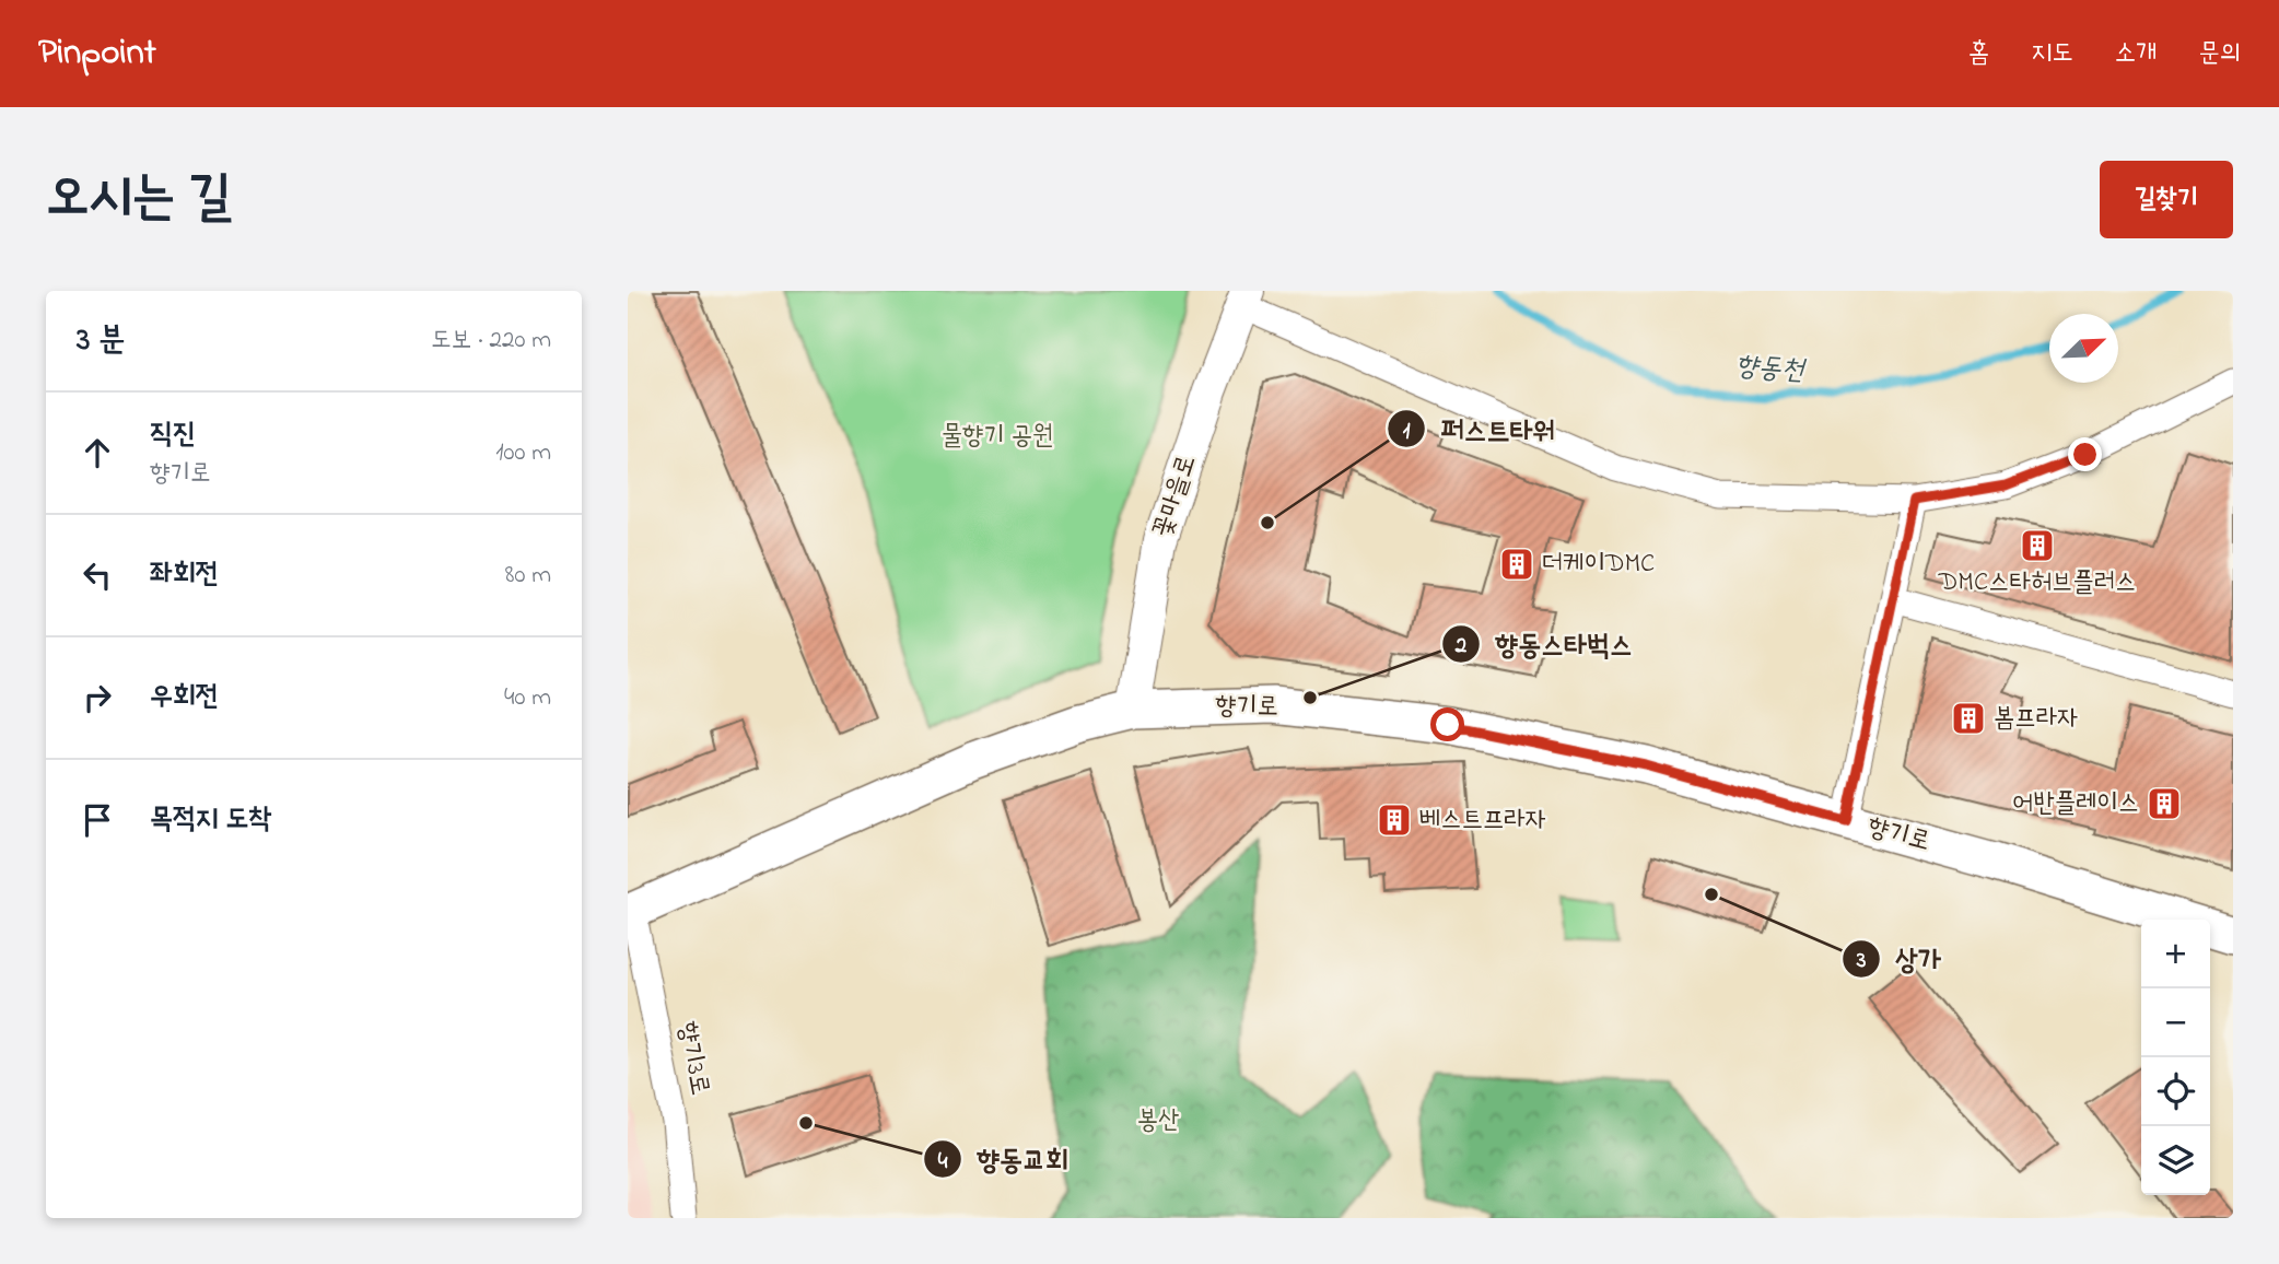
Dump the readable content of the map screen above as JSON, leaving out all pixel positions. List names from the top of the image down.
{
  "streets": {
    "main road": ["향기로"],
    "street": ["꽃마을로", "향기3로"]
  },
  "crossings": [
    ["꽃마을로", "향기로"],
    ["향기로", "향기3로"]
  ],
  "water": ["향동천"],
  "parks": ["물향기 공원", "봉산"],
  "places": {
    "other": [
      "퍼스트타워",
      "향동스타벅스",
      "상가",
      "향동교회"
    ],
    "building": [
      "DMC스타허브플러스",
      "더케이DMC",
      "봄프라자",
      "어반플레이스",
      "베스트프라자"
    ]
  },
  "north": "top right",
  "page": {
    "header": "Pinpoint",
    "nav": [
      "홈",
      "지도",
      "소개",
      "문의"
    ],
    "title": "오시는 길",
    "buttons": "길찾기",
    "heading": ["3 분", "도보 · 220 m"],
    "list": [
      ["직진", "향기로", "100 m"],
      ["좌회전", "80 m"],
      ["우회전", "40 m"],
      "목적지 도착"
    ],
    "map_buttons": ["+", "−"]
  }
}
